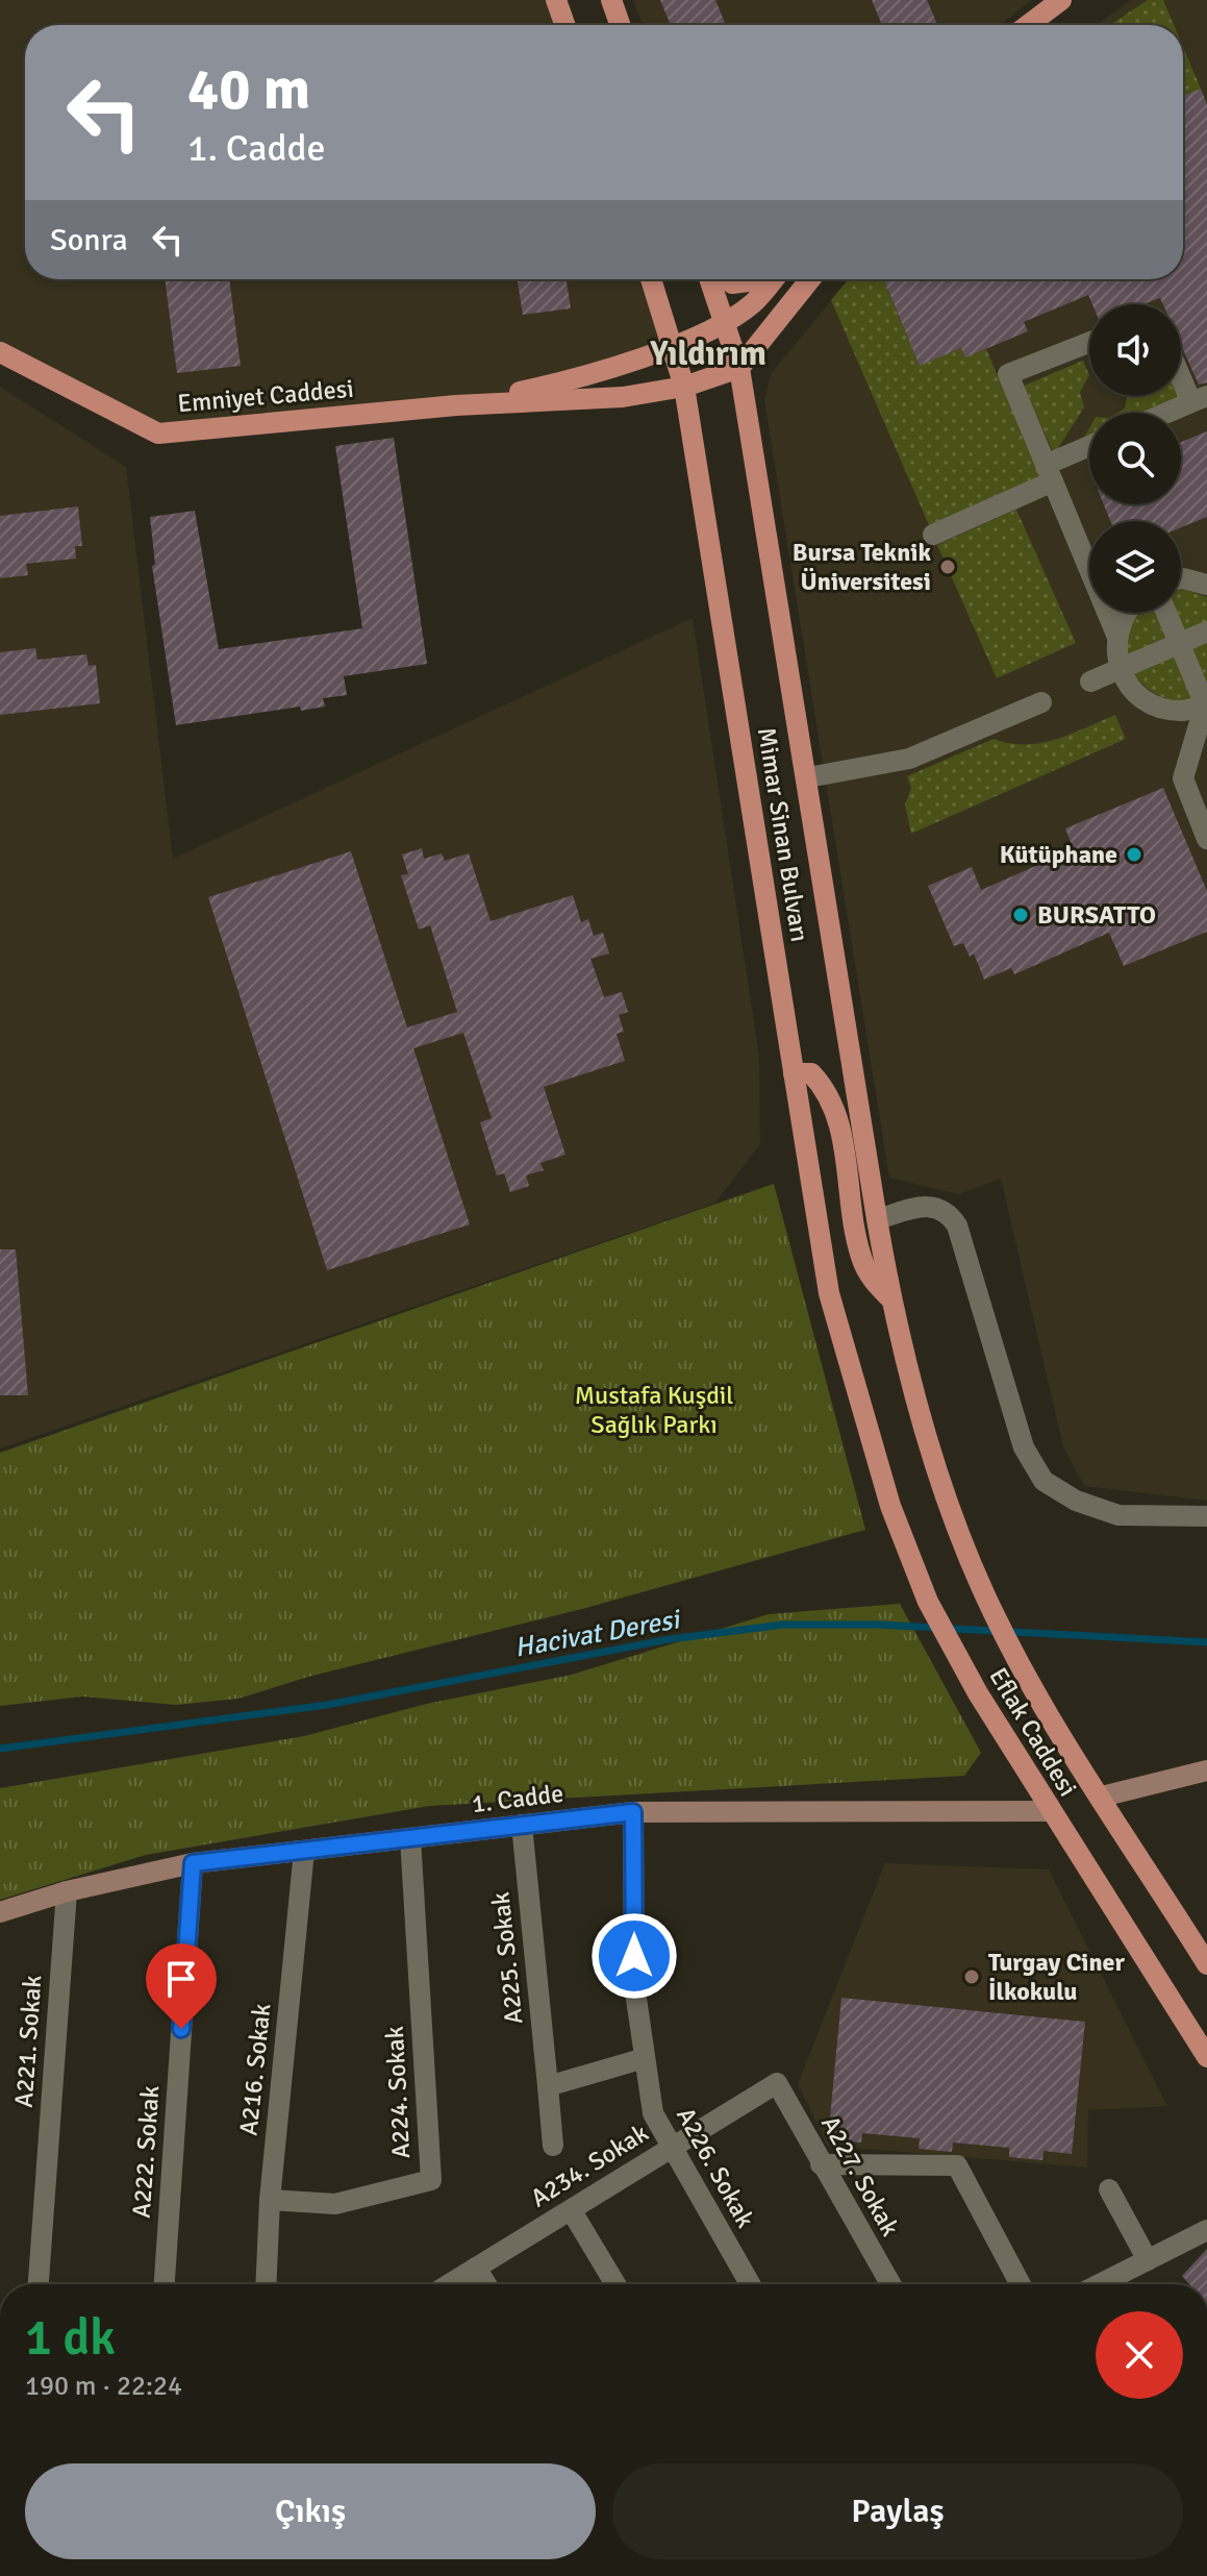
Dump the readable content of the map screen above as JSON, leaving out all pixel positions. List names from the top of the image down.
{
  "streets": {
    "main road": [
      "Emniyet Caddesi",
      "Mimar Sinan Bulvarı",
      "Eflak Caddesi",
      "1. Cadde"
    ],
    "street": [
      "A225. Sokak",
      "A221. Sokak",
      "A216. Sokak",
      "A224. Sokak",
      "A222. Sokak",
      "A234. Sokak",
      "A226. Sokak",
      "A227. Sokak"
    ]
  },
  "crossings": [
    ["Mimar Sinan Bulvarı", "Eflak Caddesi"],
    ["Eflak Caddesi", "1. Cadde"],
    ["1. Cadde", "A225. Sokak"],
    ["1. Cadde", "A221. Sokak"],
    ["1. Cadde", "A216. Sokak"],
    ["1. Cadde", "A224. Sokak"],
    ["1. Cadde", "A222. Sokak"],
    ["1. Cadde", "A226. Sokak"],
    ["A216. Sokak", "A224. Sokak"],
    ["A234. Sokak", "A226. Sokak"],
    ["A234. Sokak", "A227. Sokak"]
  ],
  "districts": ["Yıldırım"],
  "water": ["Hacivat Deresi"],
  "parks": ["Mustafa Kuşdil Sağlık Parkı"],
  "places": [
    "Bursa Teknik Üniversitesi",
    "Kütüphane",
    "BURSATTO",
    "Turgay Ciner İlkokulu"
  ],
  "page": {
    "turn": ["40 m", "1. Cadde"],
    "then": "Sonra",
    "heading": ["1 dk", "190 m · 22:24"],
    "buttons": ["Çıkış", "Paylaş"]
  }
}
